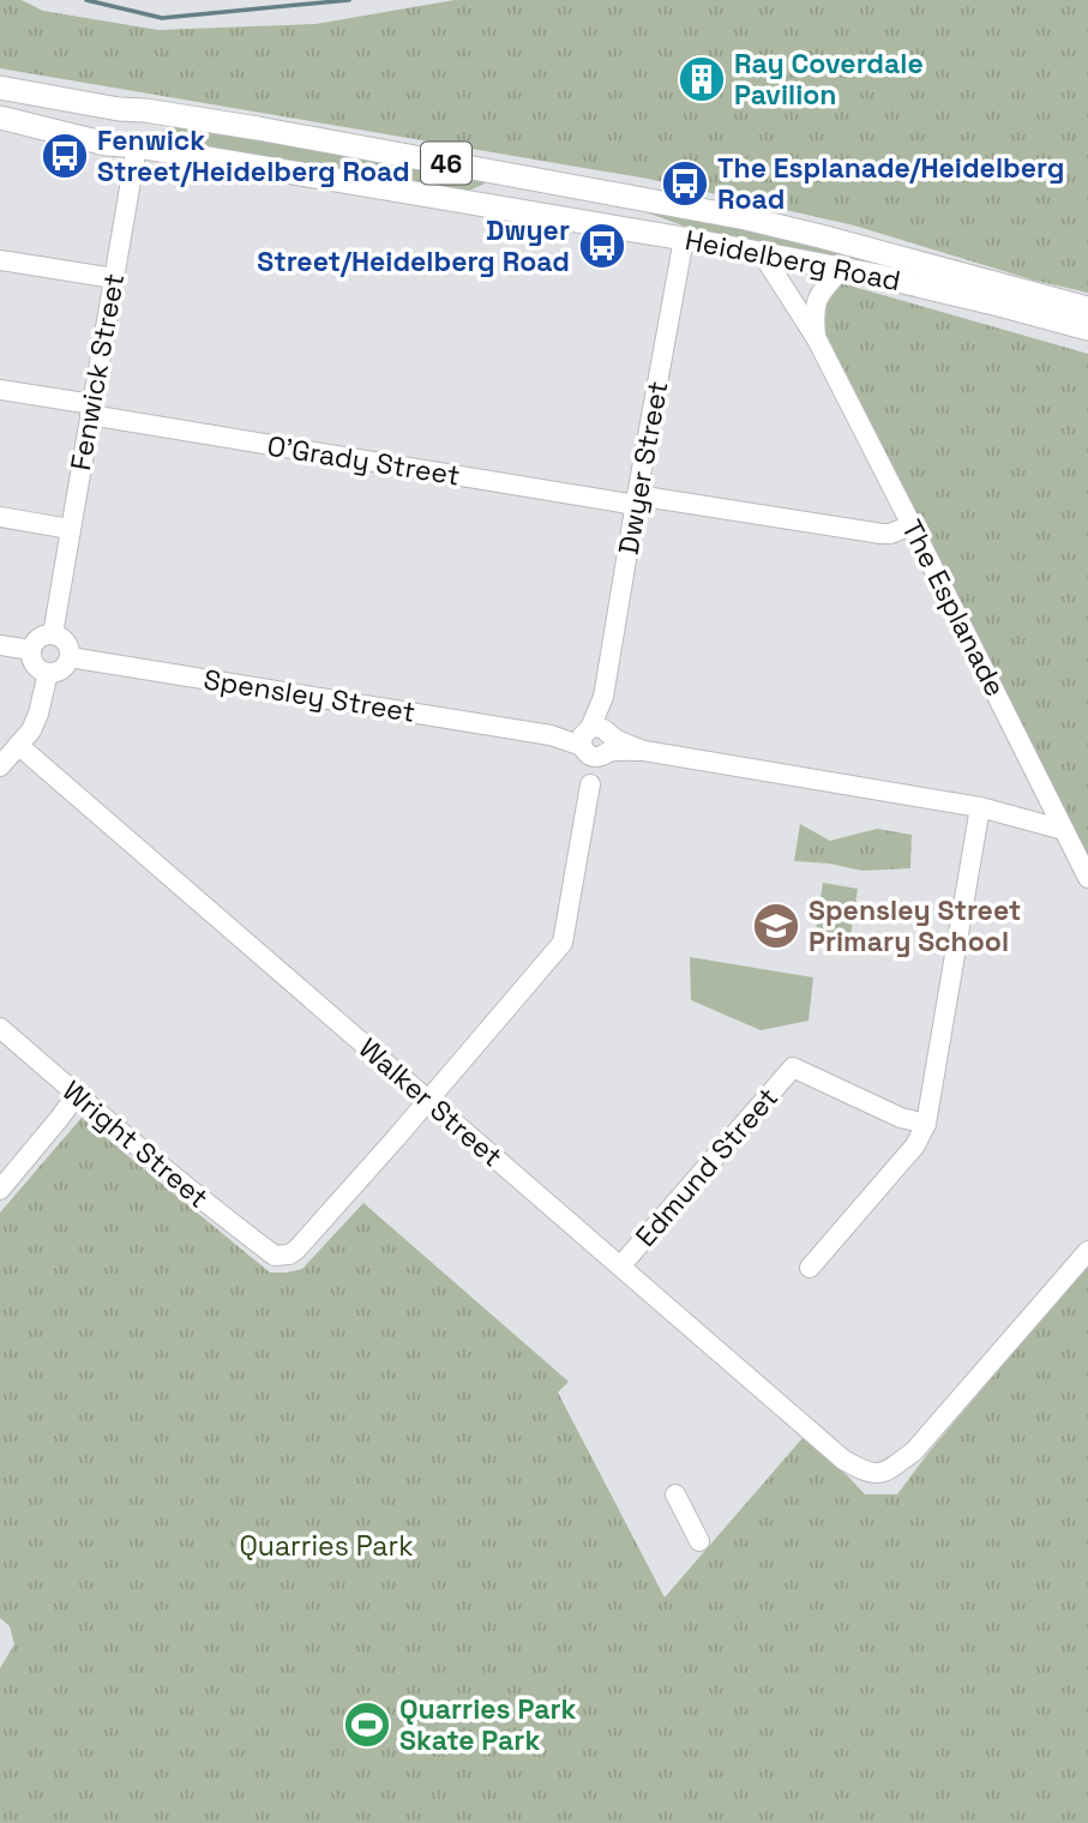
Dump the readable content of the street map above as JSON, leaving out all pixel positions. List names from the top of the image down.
{
  "streets": {
    "main road": ["46", "Heidelberg Road", "Fenwick Street"],
    "street": [
      "O'Grady Street",
      "Dwyer Street",
      "The Esplanade",
      "Spensley Street",
      "Walker Street",
      "Wright Street",
      "Edmund Street"
    ]
  },
  "crossings": [
    ["Heidelberg Road", "Fenwick Street"],
    ["Heidelberg Road", "Dwyer Street"],
    ["Heidelberg Road", "The Esplanade"],
    ["Fenwick Street", "O'Grady Street"],
    ["Fenwick Street", "Spensley Street"],
    ["O'Grady Street", "Dwyer Street"],
    ["O'Grady Street", "The Esplanade"],
    ["Dwyer Street", "Spensley Street"],
    ["The Esplanade", "Spensley Street"],
    ["Walker Street", "Wright Street"],
    ["Walker Street", "Edmund Street"]
  ],
  "parks": ["Quarries Park"],
  "places": {
    "building": ["Ray Coverdale Pavilion"],
    "bus stop": ["Fenwick Street/Heidelberg Road", "The Esplanade/Heidelberg Road", "Dwyer Street/Heidelberg Road"],
    "school or university": ["Spensley Street Primary School"],
    "sports": ["Quarries Park Skate Park"]
  }
}
